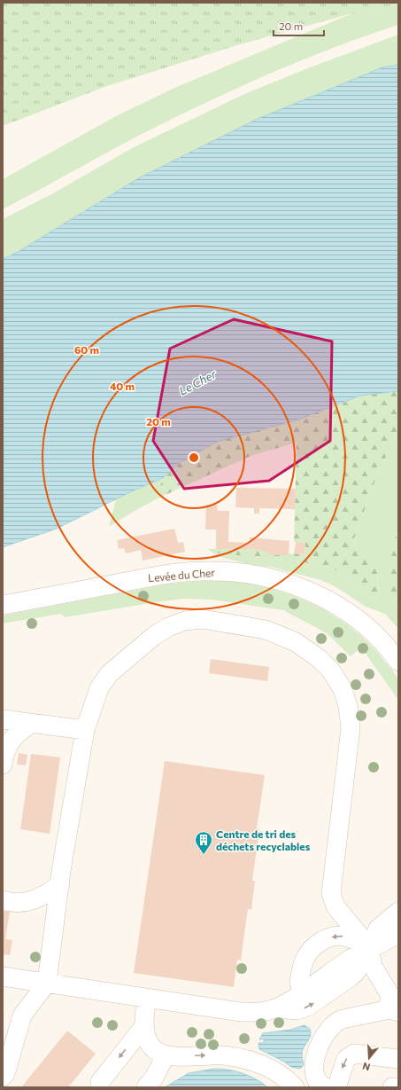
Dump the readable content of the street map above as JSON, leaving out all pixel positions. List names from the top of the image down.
{
  "streets": {
    "street": ["Levée du Cher"]
  },
  "water": ["Le Cher"],
  "places": {
    "building": ["Centre de tri des déchets recyclables"]
  },
  "scale_bar": "20 m",
  "north": "bottom",
  "rings": ["60 m", "40 m", "20 m"]
}
